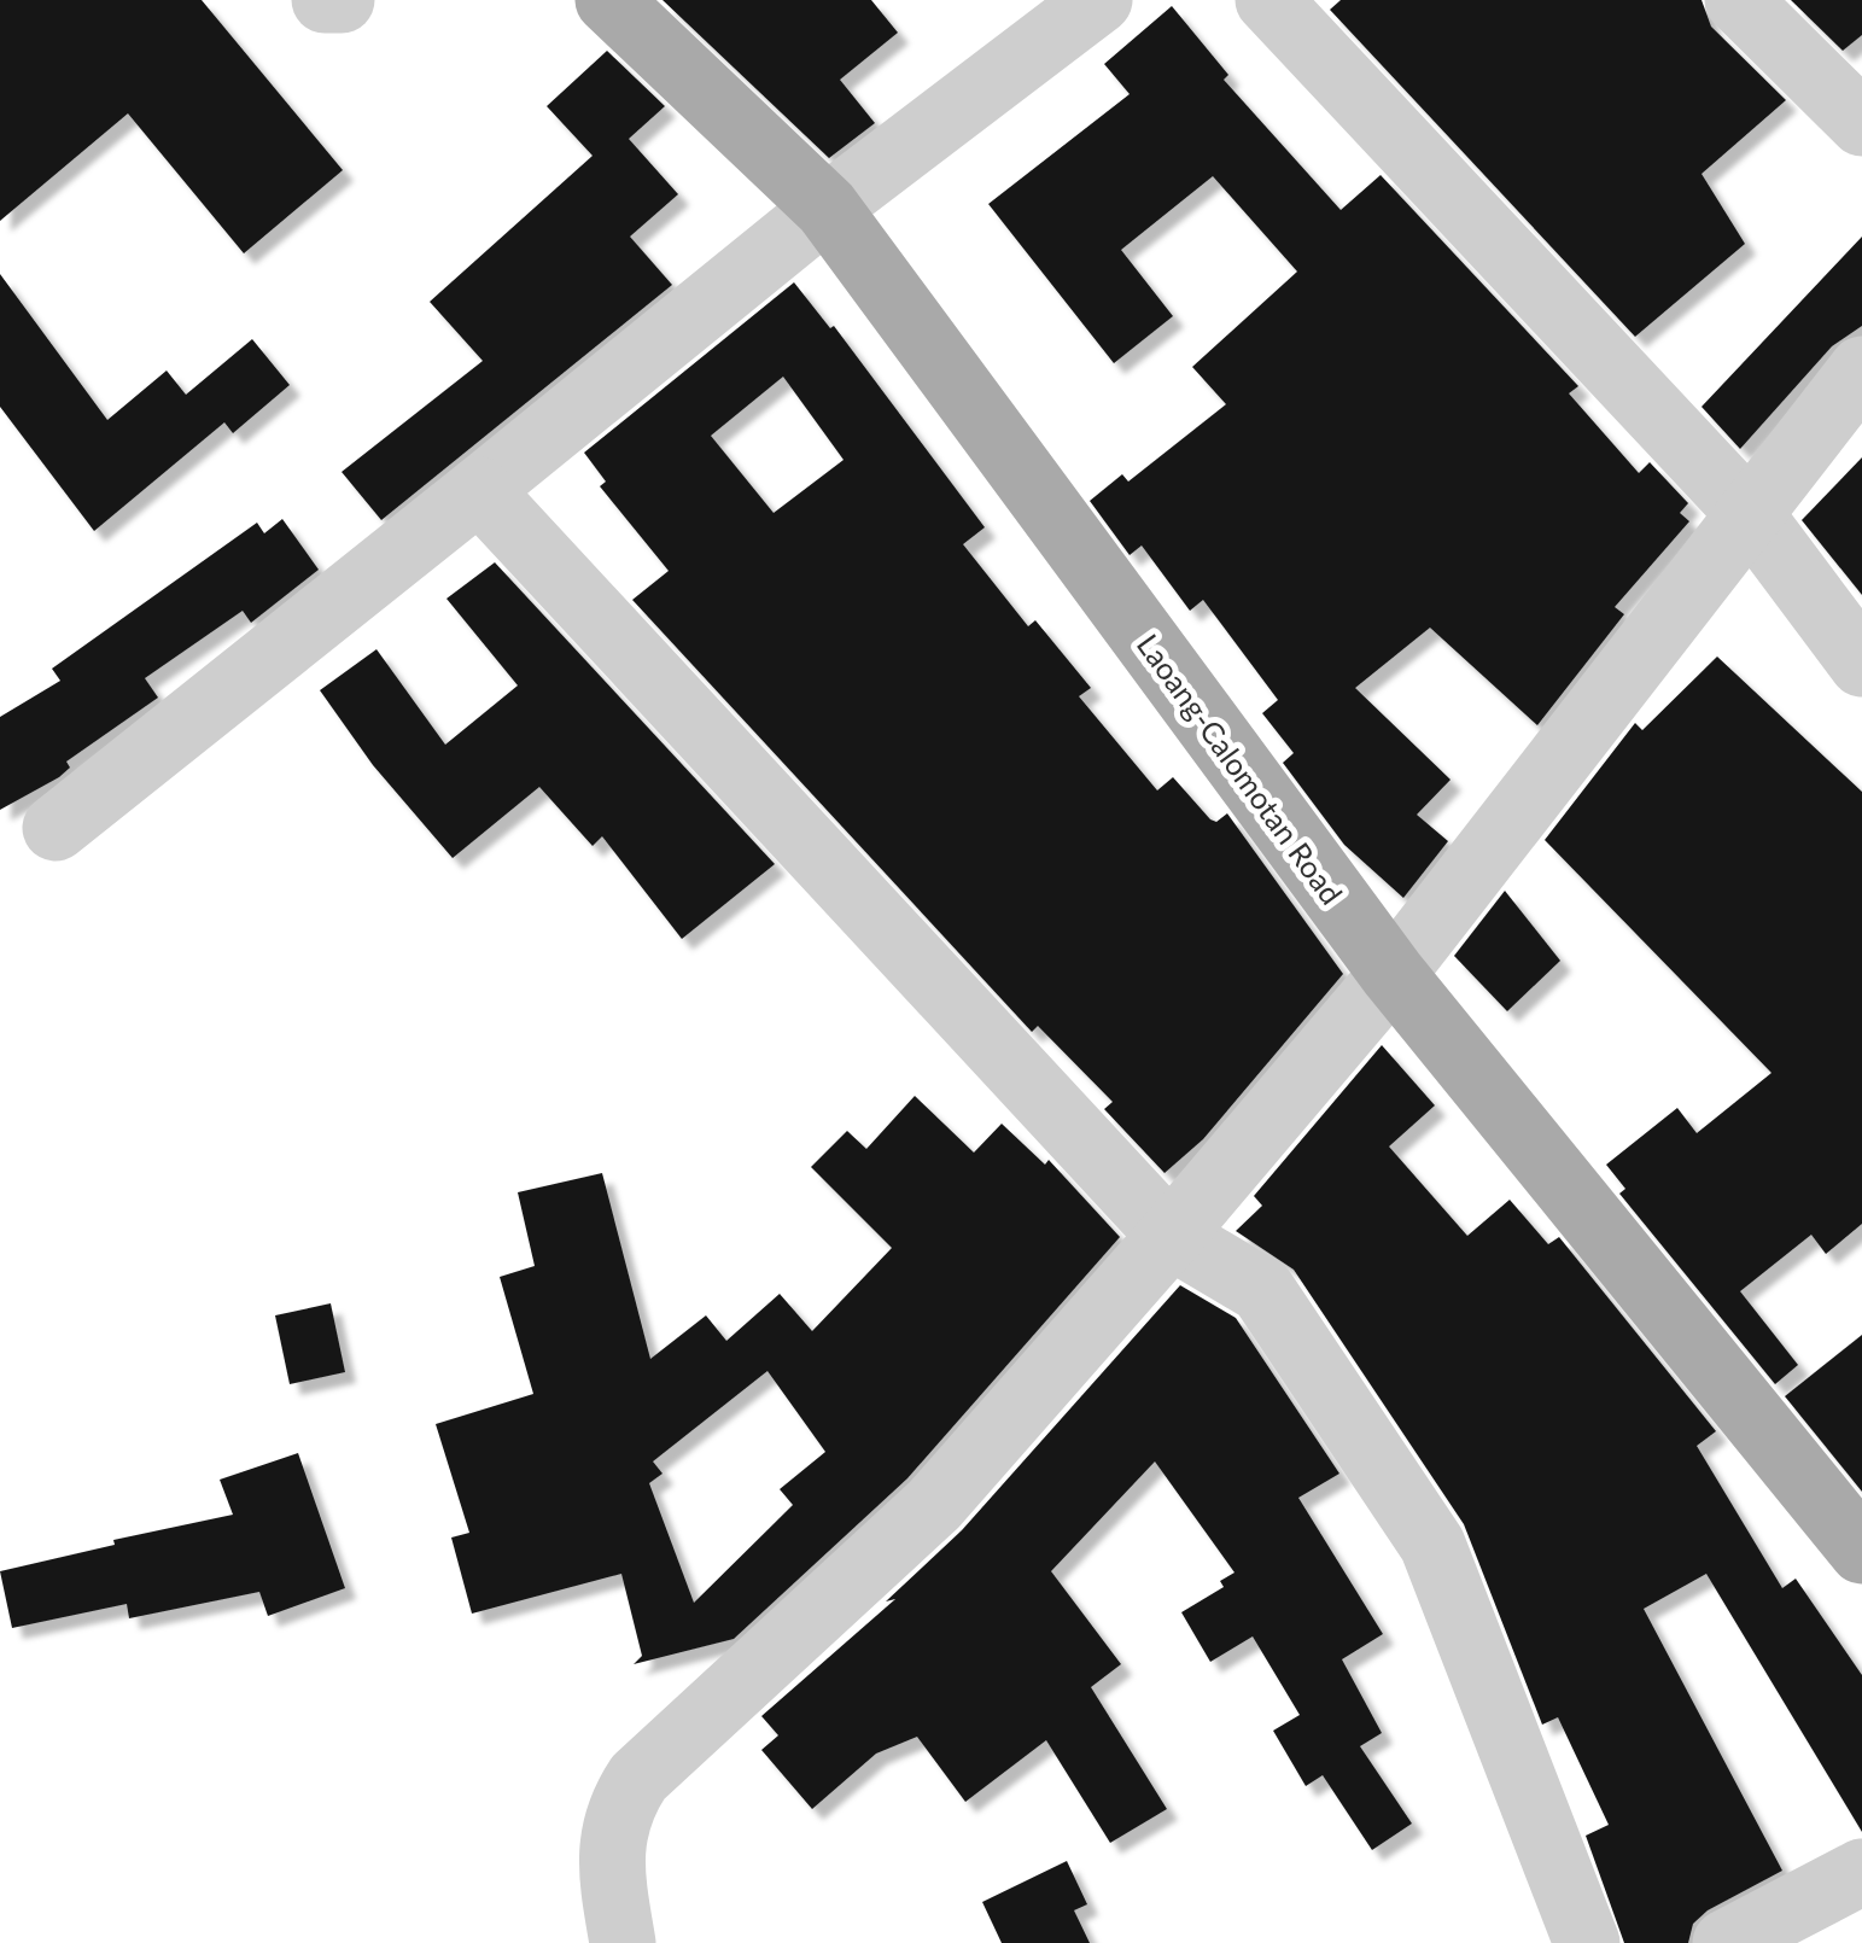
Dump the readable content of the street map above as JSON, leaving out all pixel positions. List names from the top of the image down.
{
  "streets": {
    "main road": ["Laoang-Calomotan Road"]
  }
}
